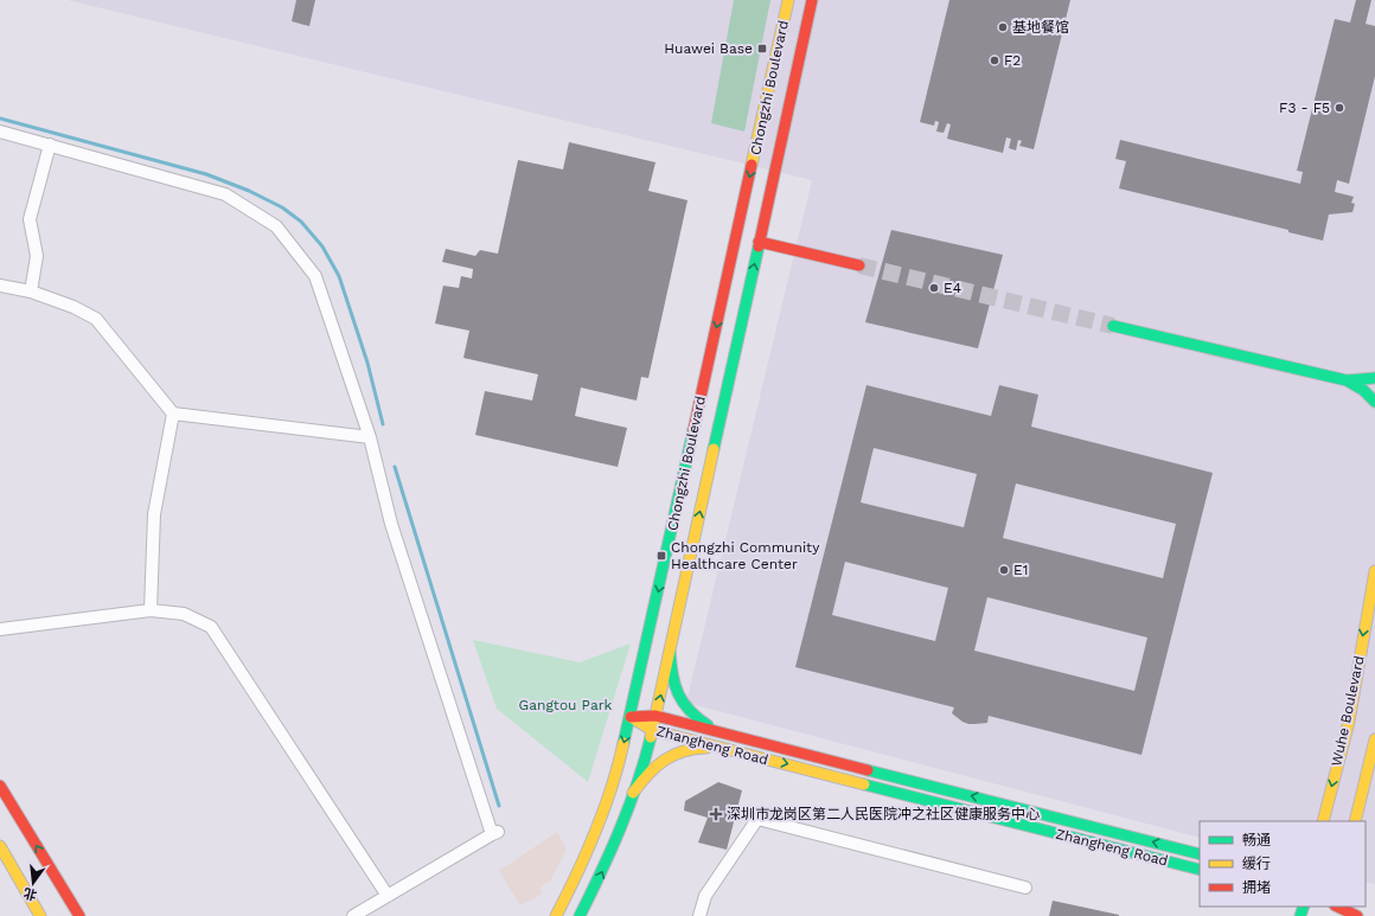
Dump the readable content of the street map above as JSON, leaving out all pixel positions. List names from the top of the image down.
{
  "streets": {
    "main road": ["Chongzhi Boulevard", "Wuhe Boulevard", "Zhangheng Road"]
  },
  "crossings": [
    ["Chongzhi Boulevard", "Zhangheng Road"]
  ],
  "parks": ["Gangtou Park"],
  "places": {
    "other": [
      "基地餐馆",
      "F2",
      "F3 - F5",
      "E4",
      "E1"
    ],
    "transit": ["Huawei Base", "Chongzhi Community Healthcare Center"],
    "health": ["深圳市龙岗区第二人民医院冲之社区健康服务中心"]
  },
  "legend": ["畅通", "缓行", "拥堵"],
  "north": "bottom"
}
